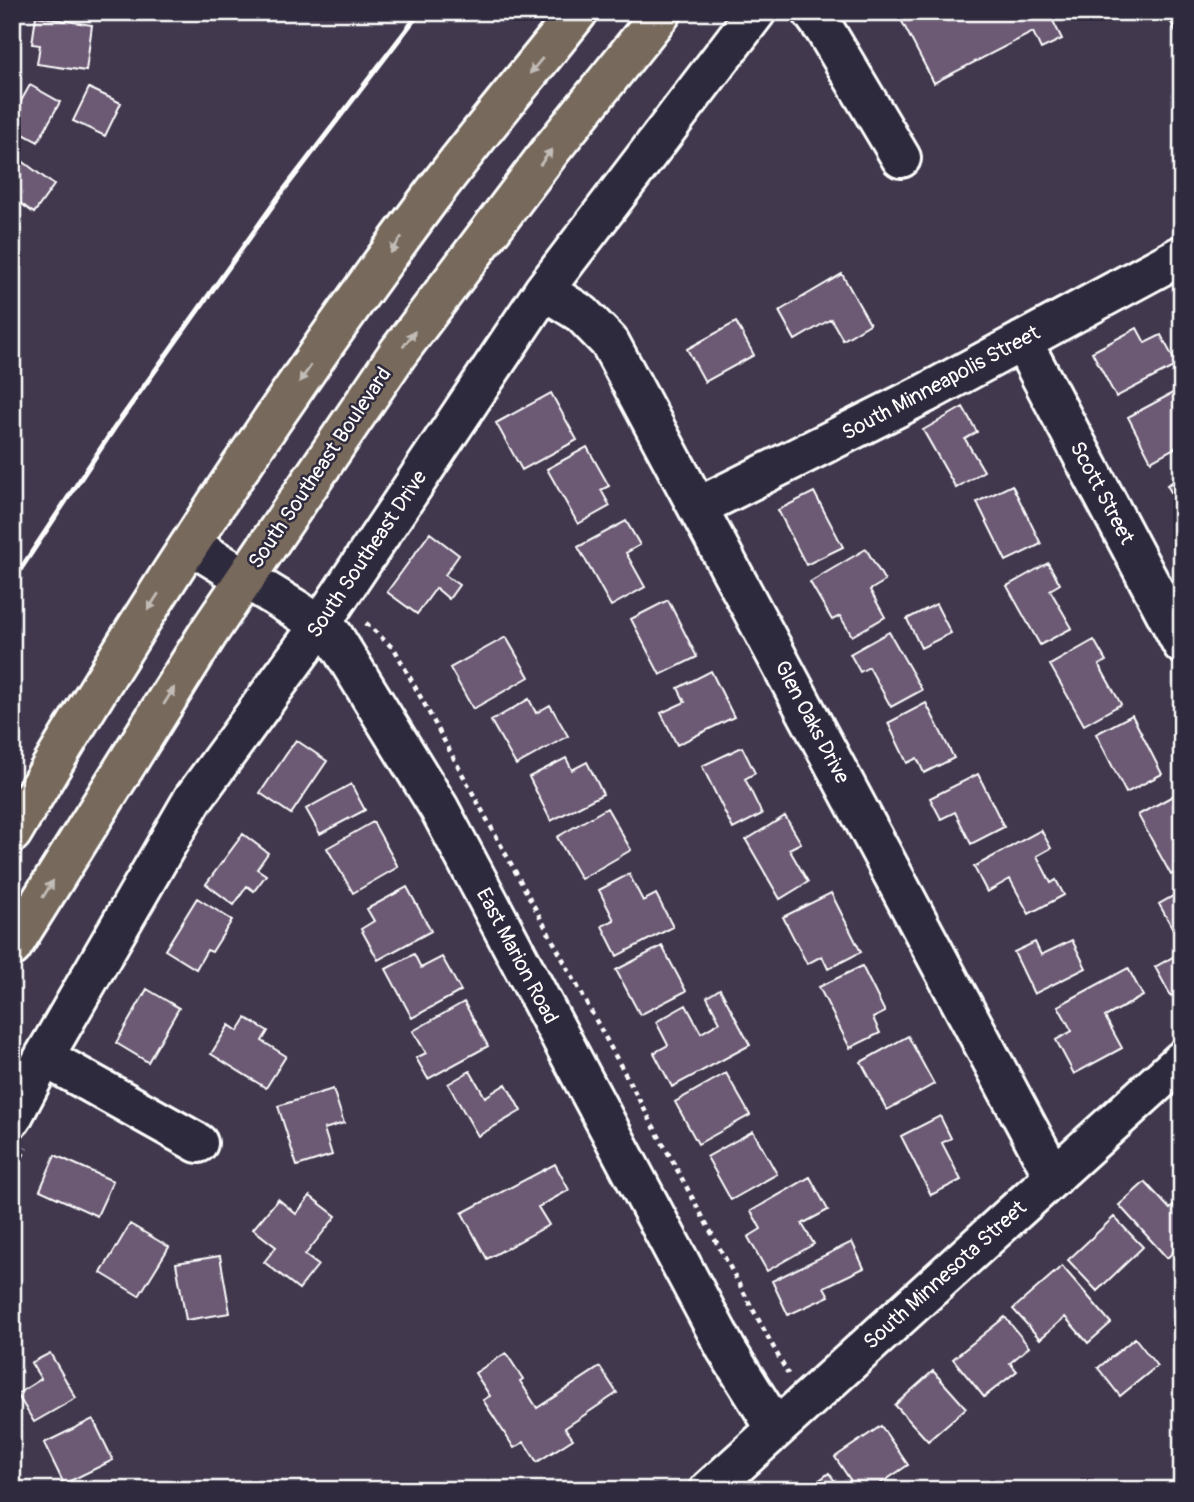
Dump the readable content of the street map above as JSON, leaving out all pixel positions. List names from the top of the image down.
{
  "streets": {
    "main road": ["South Southeast Boulevard"],
    "street": [
      "South Minneapolis Street",
      "Scott Street",
      "South Southeast Drive",
      "Glen Oaks Drive",
      "East Marion Road",
      "South Minnesota Street"
    ]
  },
  "crossings": [
    ["South Minneapolis Street", "Scott Street"],
    ["South Minneapolis Street", "Glen Oaks Drive"],
    ["South Southeast Boulevard", "East Marion Road"],
    ["South Southeast Drive", "Glen Oaks Drive"],
    ["South Southeast Drive", "East Marion Road"],
    ["Glen Oaks Drive", "South Minnesota Street"],
    ["East Marion Road", "South Minnesota Street"]
  ]
}
